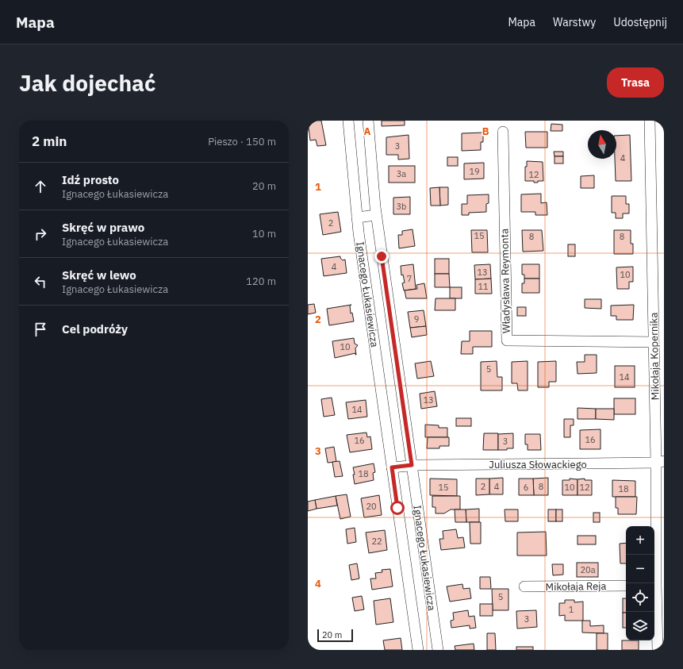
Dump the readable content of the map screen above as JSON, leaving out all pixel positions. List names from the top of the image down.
{
  "streets": {
    "street": [
      "Władysława Reymonta",
      "Ignacego Łukasiewicza",
      "Mikołaja Kopernika",
      "Juliusza Słowackiego",
      "Mikołaja Reja"
    ]
  },
  "crossings": [
    ["Władysława Reymonta", "Mikołaja Kopernika"],
    ["Ignacego Łukasiewicza", "Juliusza Słowackiego"],
    ["Mikołaja Kopernika", "Juliusza Słowackiego"]
  ],
  "house_numbers": [
    "3",
    "4",
    "19",
    "3a",
    "12",
    "3b",
    "2",
    "15",
    "8",
    "8",
    "4",
    "13",
    "10",
    "7",
    "11",
    "9",
    "10",
    "5",
    "14",
    "13",
    "14",
    "16",
    "16",
    "3",
    "18",
    "2",
    "4",
    "8",
    "15",
    "6",
    "10",
    "12",
    "18",
    "20",
    "22",
    "20a",
    "5",
    "1",
    "3"
  ],
  "scale_bar": "20 m",
  "north": "top",
  "page": {
    "header": "Mapa",
    "nav": ["Mapa", "Warstwy", "Udostępnij"],
    "buttons": "Trasa",
    "title": "Jak dojechać",
    "heading": ["2 min", "Pieszo · 150 m"],
    "list": [
      ["Idź prosto", "Ignacego Łukasiewicza", "20 m"],
      ["Skręć w prawo", "Ignacego Łukasiewicza", "10 m"],
      ["Skręć w lewo", "Ignacego Łukasiewicza", "120 m"],
      "Cel podróży"
    ],
    "map_buttons": ["+", "−"],
    "scale": "20 m"
  },
  "grid": {
    "columns": ["A", "B"],
    "rows": [
      "1",
      "2",
      "3",
      "4"
    ]
  }
}
